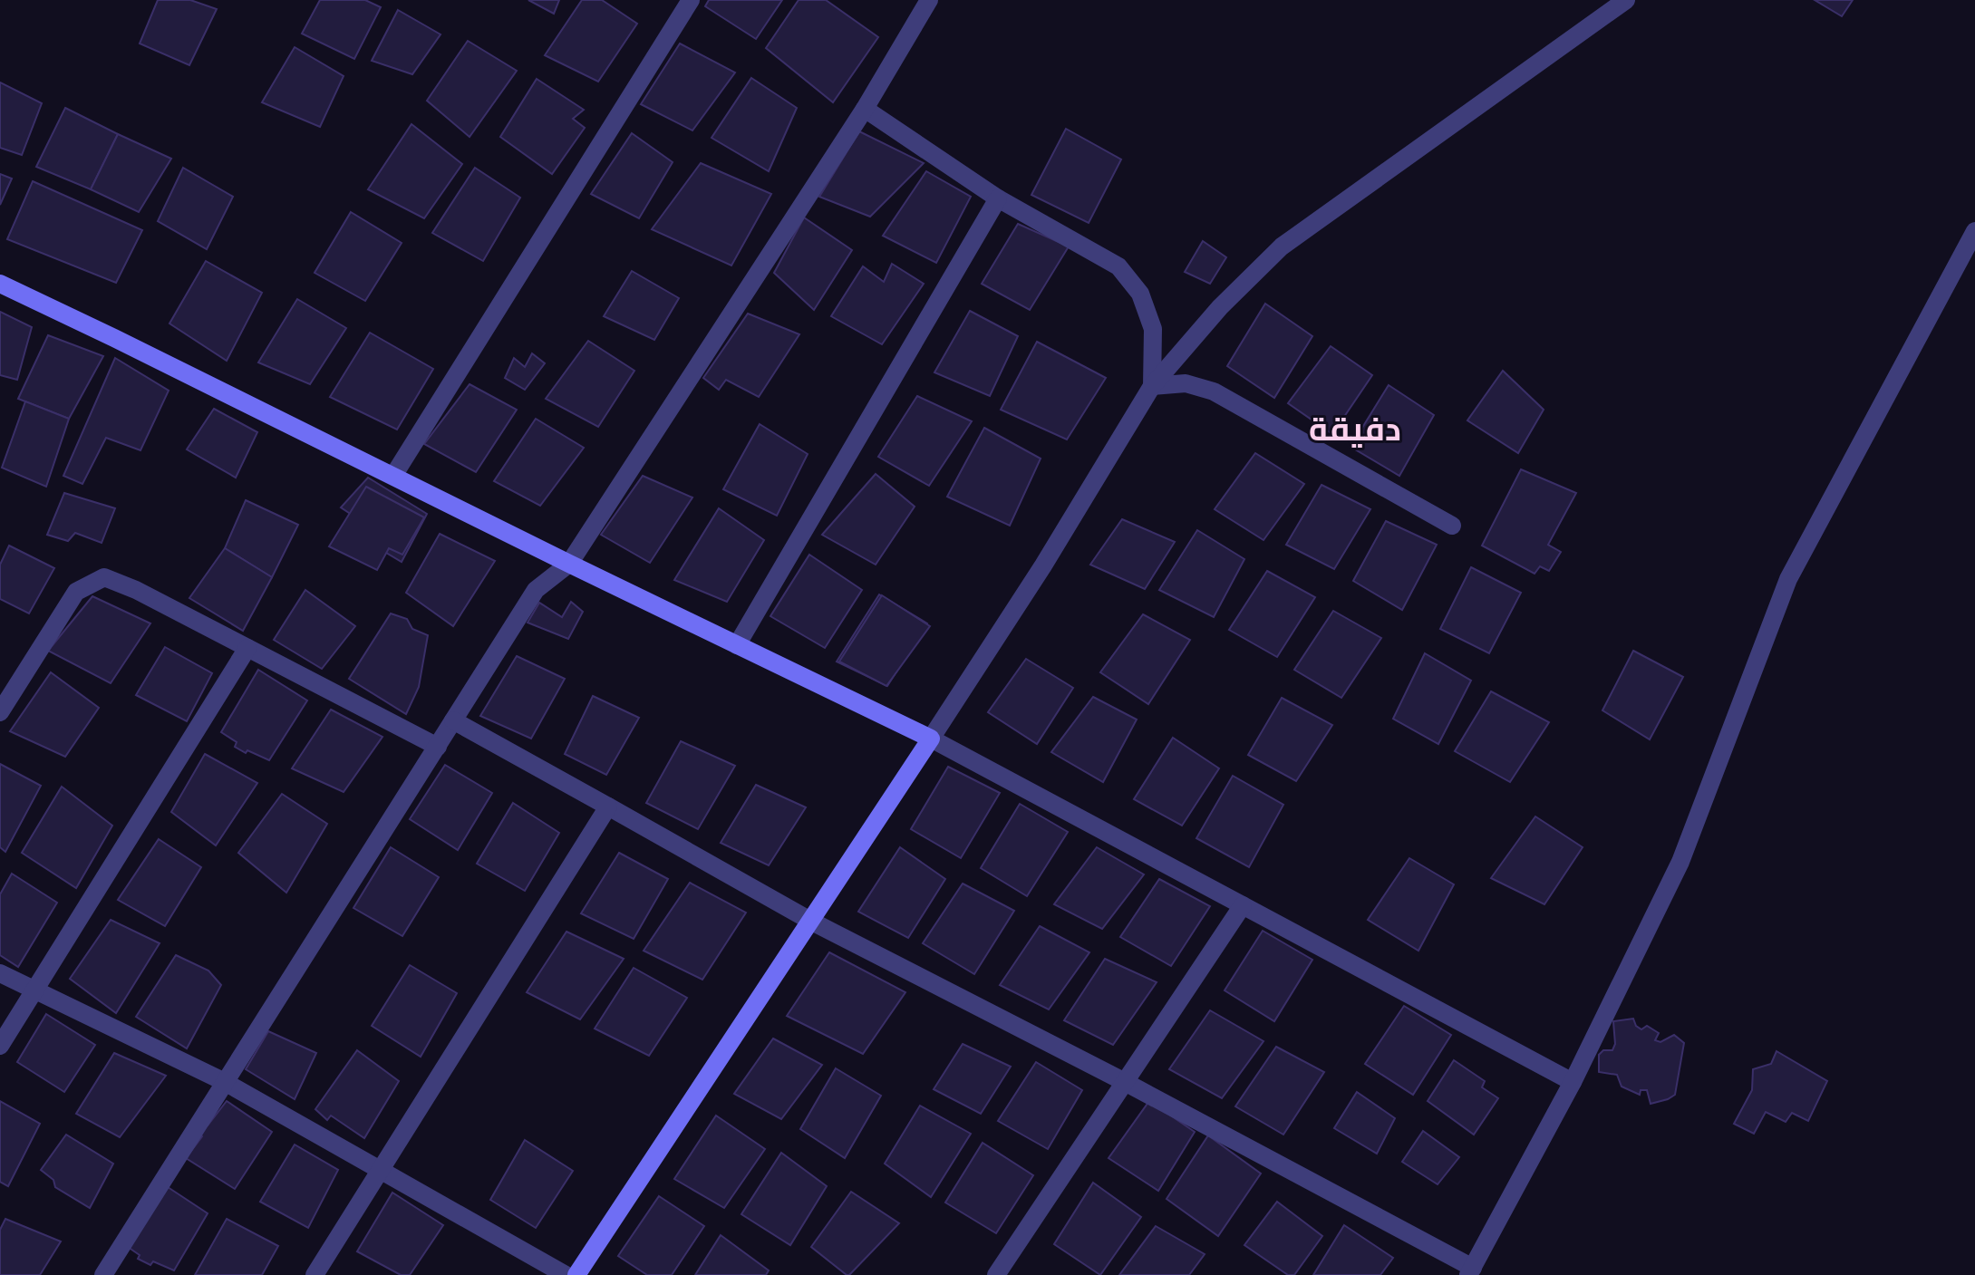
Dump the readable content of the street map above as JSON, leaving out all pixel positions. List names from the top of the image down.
{
  "districts": ["دفيقة"]
}
